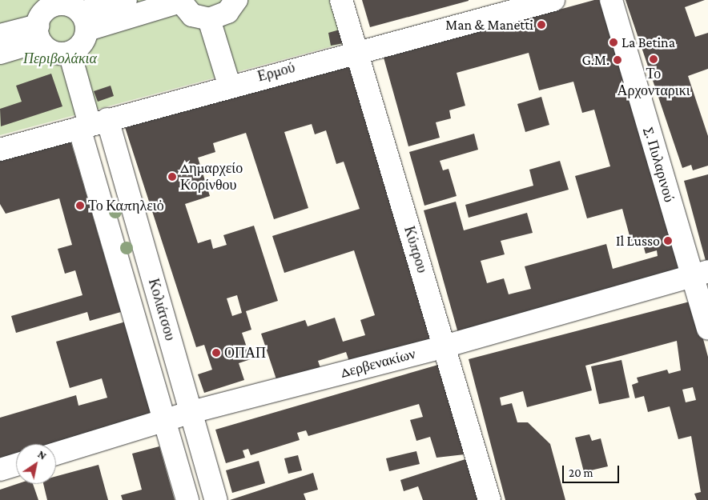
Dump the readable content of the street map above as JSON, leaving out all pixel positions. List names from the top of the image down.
{
  "streets": {
    "street": [
      "Ερμού",
      "Σ. Πυλαρινού",
      "Κύπρου",
      "Κολιάτσου",
      "Δερβενακίων"
    ]
  },
  "crossings": [
    ["Ερμού", "Κύπρου"],
    ["Ερμού", "Κολιάτσου"],
    ["Σ. Πυλαρινού", "Δερβενακίων"],
    ["Κύπρου", "Δερβενακίων"],
    ["Κολιάτσου", "Δερβενακίων"]
  ],
  "parks": ["Περιβολάκια"],
  "places": [
    "Man & Manetti",
    "La Betina",
    "Το Αρχονταρικι",
    "G.M.",
    "Δημαρχείο Κορίνθου",
    "Το Καπηλειὀ",
    "Il Lusso",
    "ΟΠΑΠ"
  ],
  "scale_bar": "20 m",
  "north": "top right"
}
